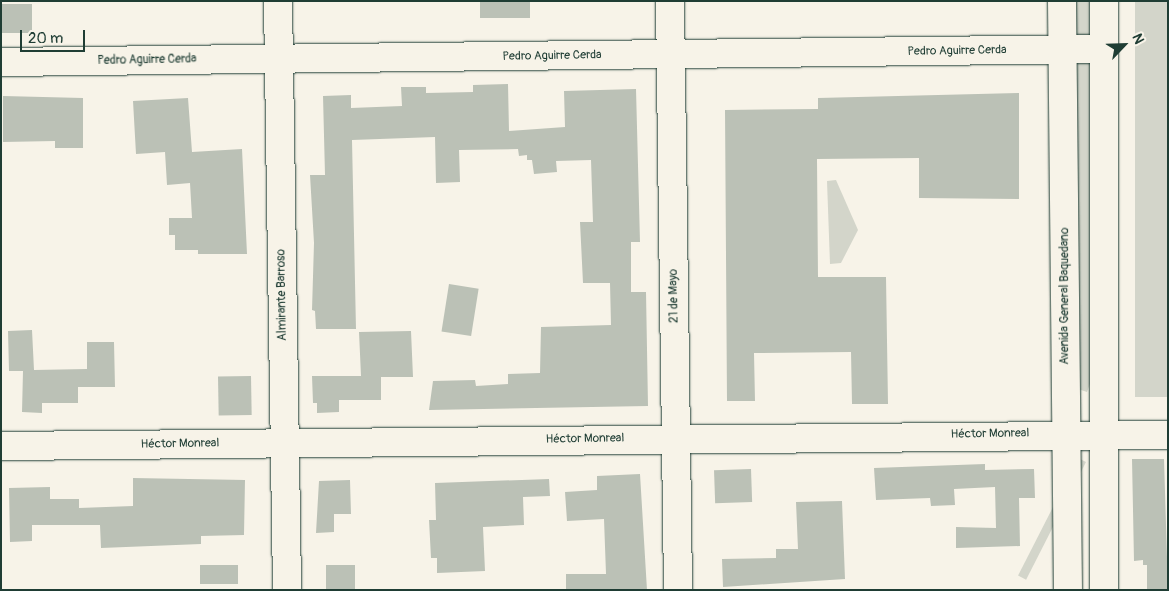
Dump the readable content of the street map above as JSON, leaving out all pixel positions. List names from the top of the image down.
{
  "streets": {
    "street": [
      "Pedro Aguirre Cerda",
      "Almirante Barroso",
      "21 de Mayo",
      "Avenida General Baquedano",
      "Héctor Monreal"
    ]
  },
  "crossings": [
    ["Pedro Aguirre Cerda", "Almirante Barroso"],
    ["Pedro Aguirre Cerda", "21 de Mayo"],
    ["Pedro Aguirre Cerda", "Avenida General Baquedano"],
    ["Almirante Barroso", "Héctor Monreal"],
    ["21 de Mayo", "Héctor Monreal"],
    ["Avenida General Baquedano", "Héctor Monreal"]
  ],
  "scale_bar": "20 m",
  "north": "top right"
}
